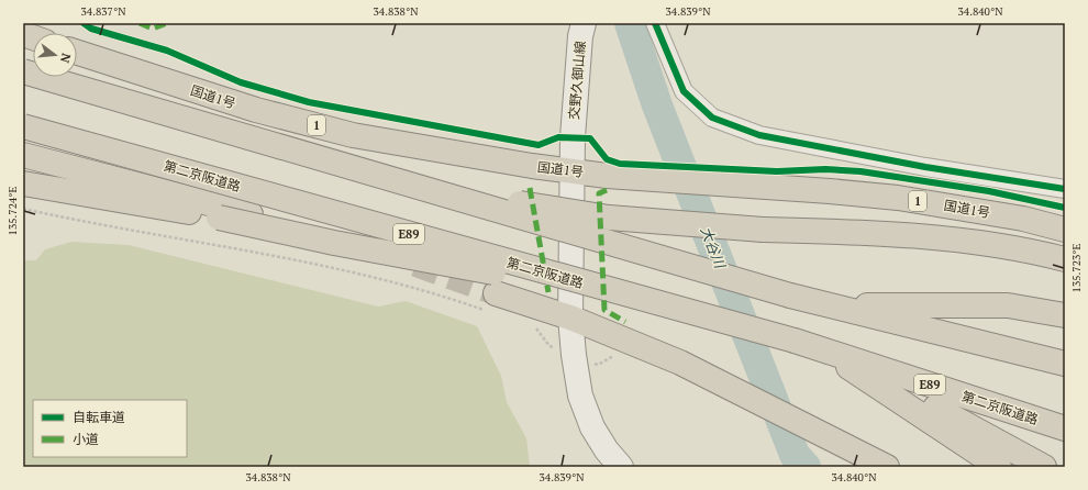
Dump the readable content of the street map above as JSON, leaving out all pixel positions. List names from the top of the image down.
{
  "streets": {
    "highway": [
      "国道1号",
      "1",
      "第二京阪道路",
      "E89"
    ],
    "main road": ["交野久御山線"]
  },
  "crossings": [
    ["交野久御山線", "国道1号"]
  ],
  "water": ["大谷川"],
  "legend": ["自転車道", "小道"],
  "north": "right",
  "coordinates": [
    "34.837°N",
    "34.838°N",
    "34.839°N",
    "34.840°N",
    "135.724°E",
    "135.723°E"
  ]
}
